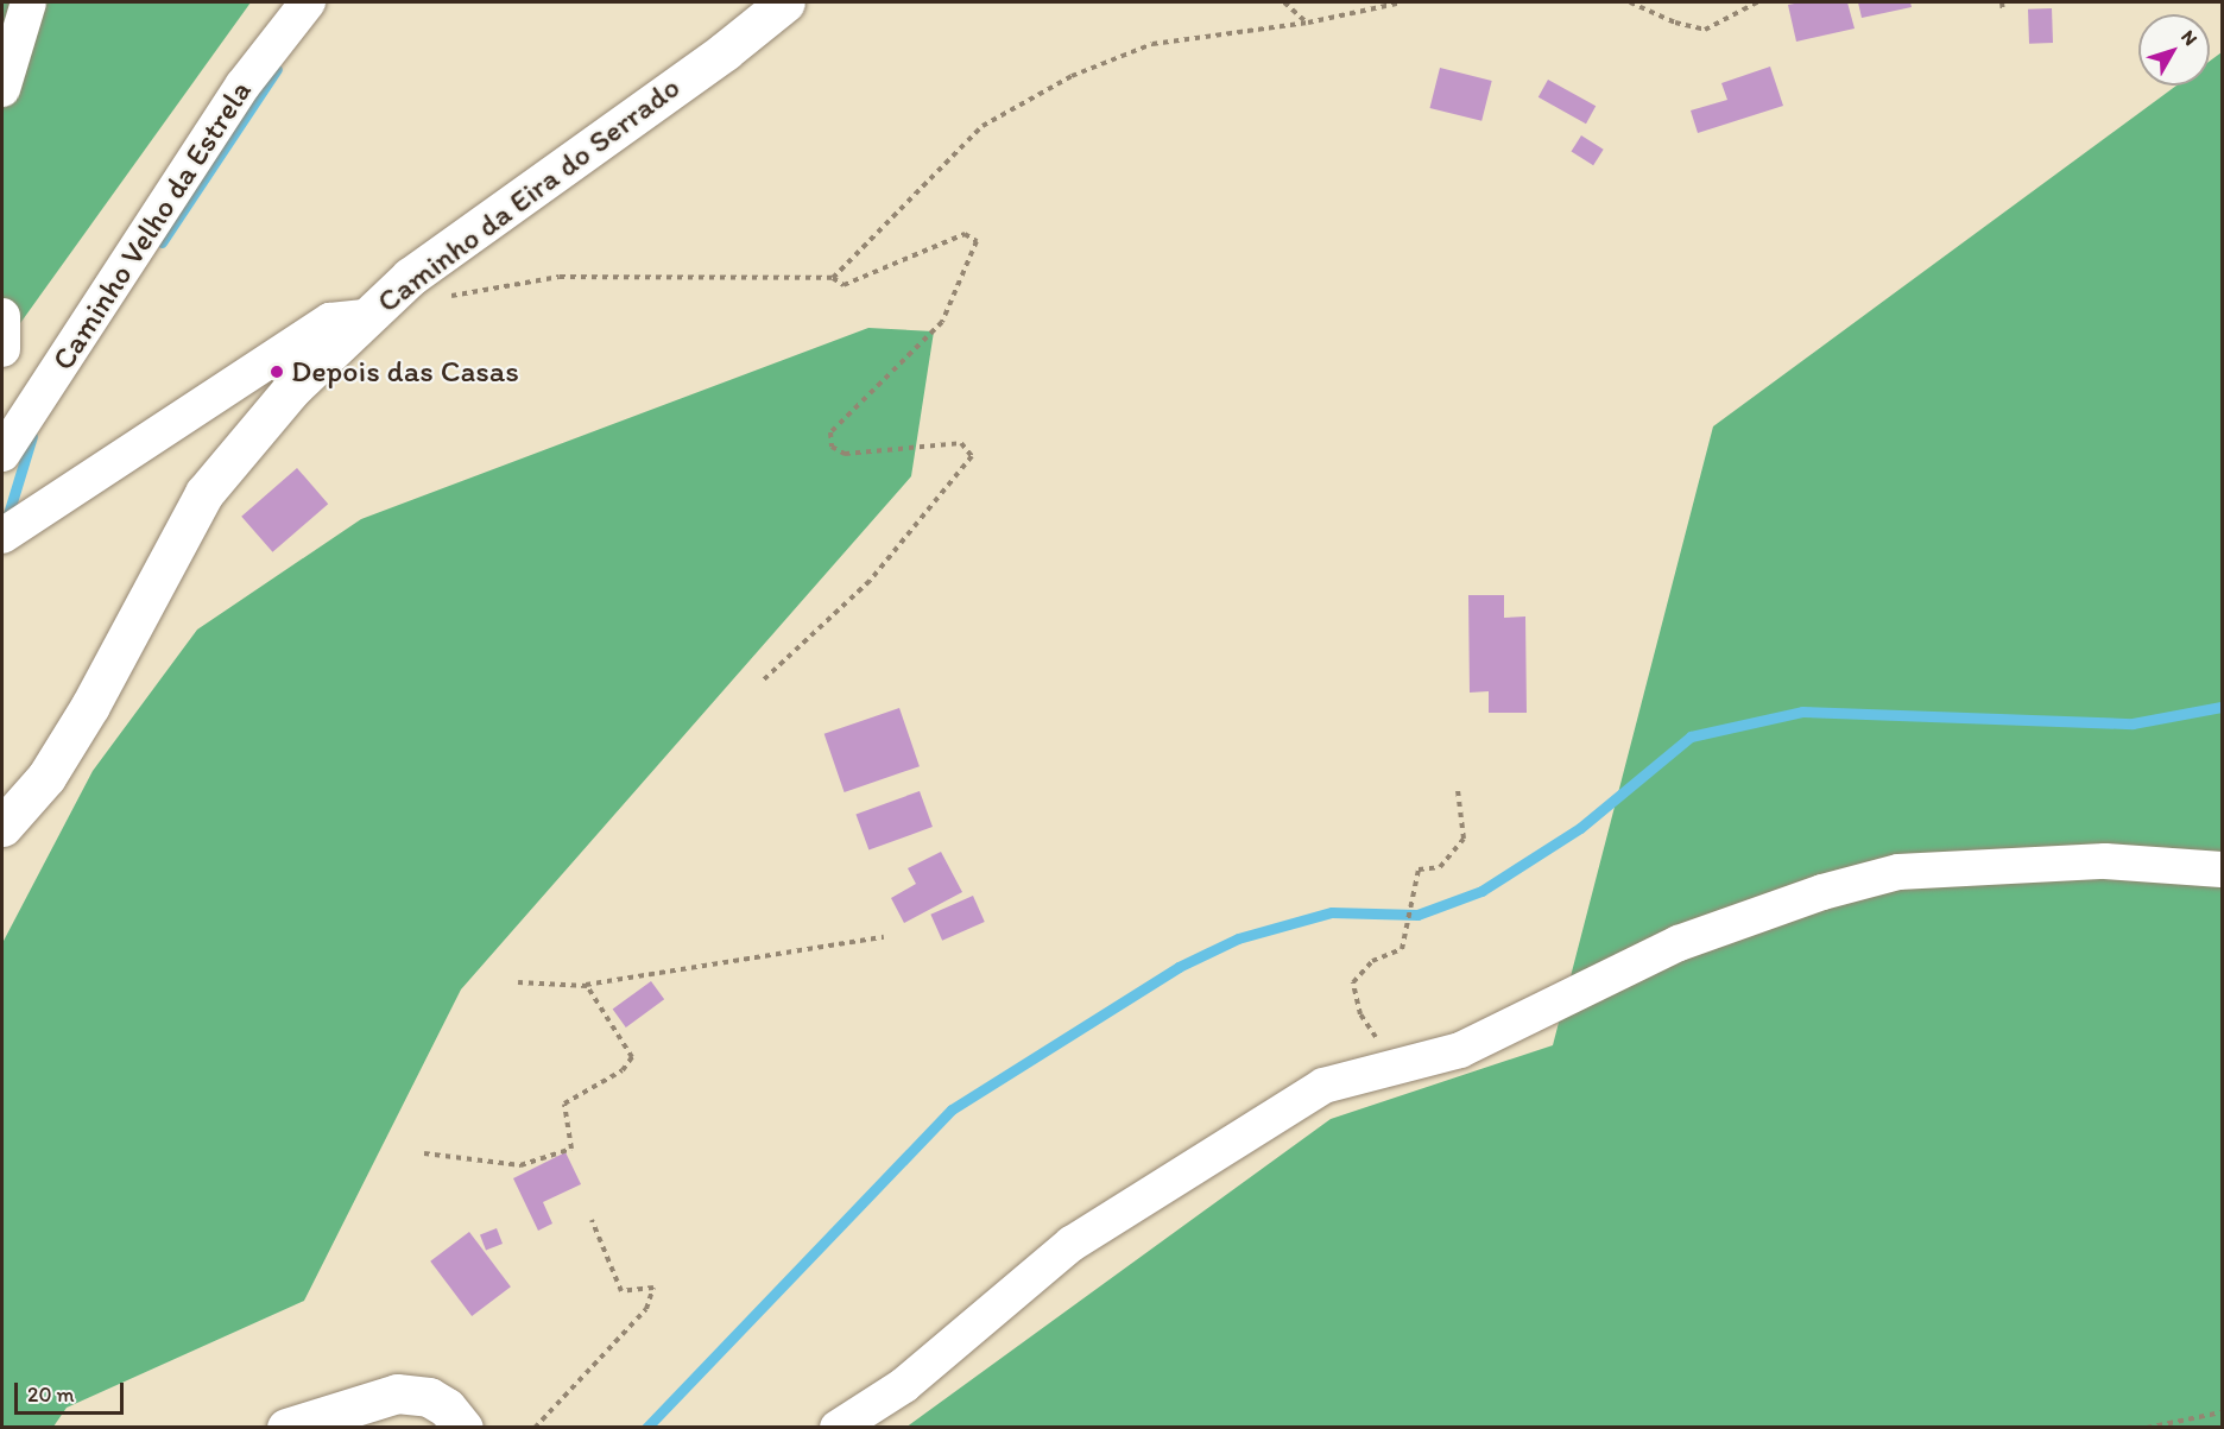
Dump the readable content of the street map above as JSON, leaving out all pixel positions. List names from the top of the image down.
{
  "streets": {
    "main road": ["Caminho da Eira do Serrado"],
    "lane": ["Caminho Velho da Estrela"]
  },
  "places": ["Depois das Casas"],
  "scale_bar": "20 m",
  "north": "top right"
}
